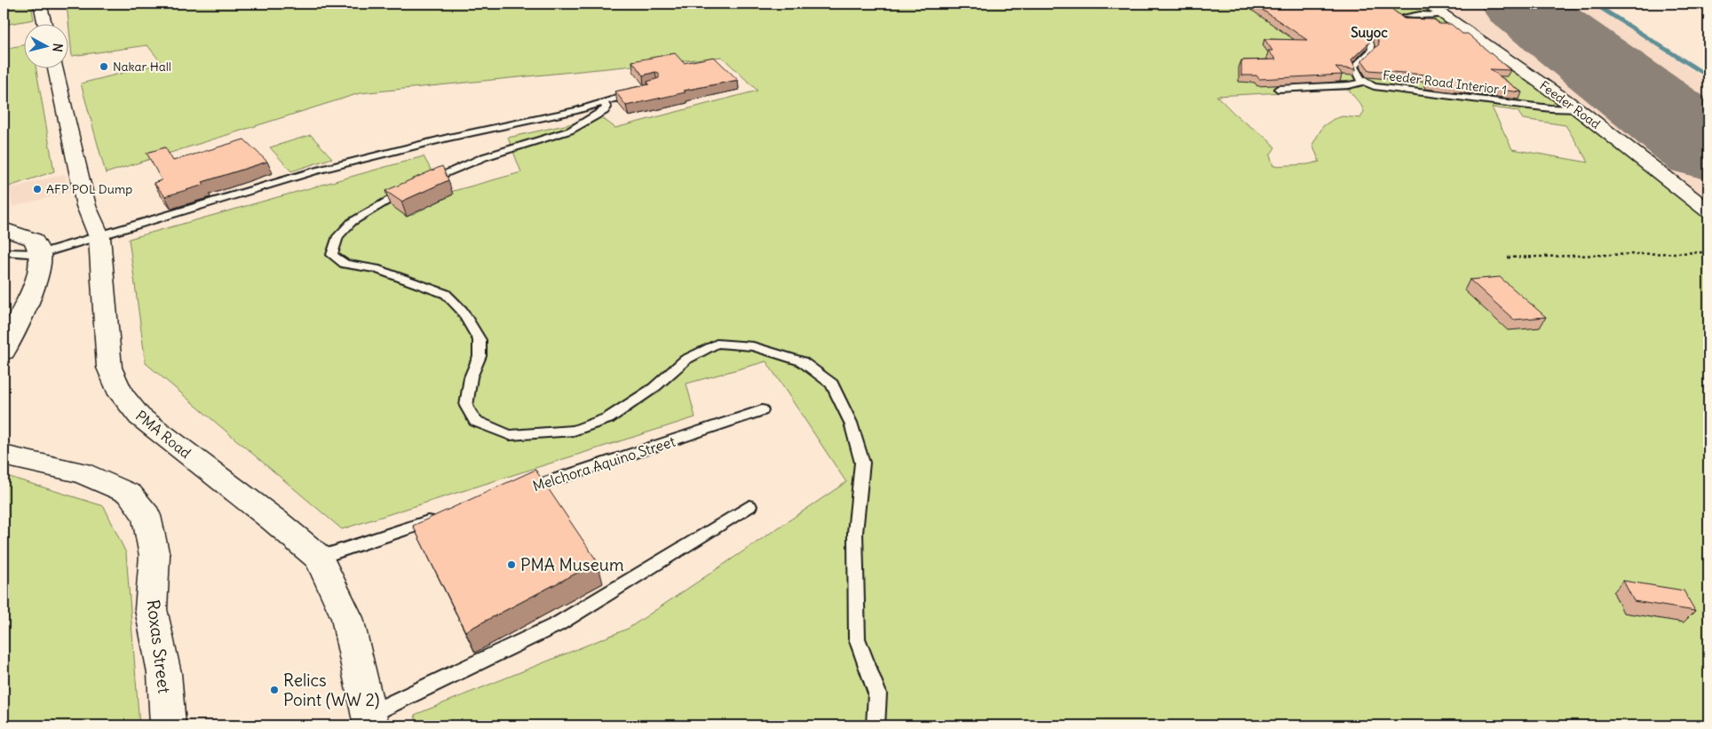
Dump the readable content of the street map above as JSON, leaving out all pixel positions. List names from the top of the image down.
{
  "streets": {
    "street": ["Feeder Road", "PMA Road", "Roxas Street"],
    "lane": ["Feeder Road Interior 1", "Melchora Aquino Street"]
  },
  "crossings": [
    ["Feeder Road Interior 1", "Feeder Road"]
  ],
  "districts": ["Suyoc"],
  "places": [
    "Nakar Hall",
    "AFP POL Dump",
    "PMA Museum",
    "Relics Point (WW 2)"
  ],
  "north": "right"
}
